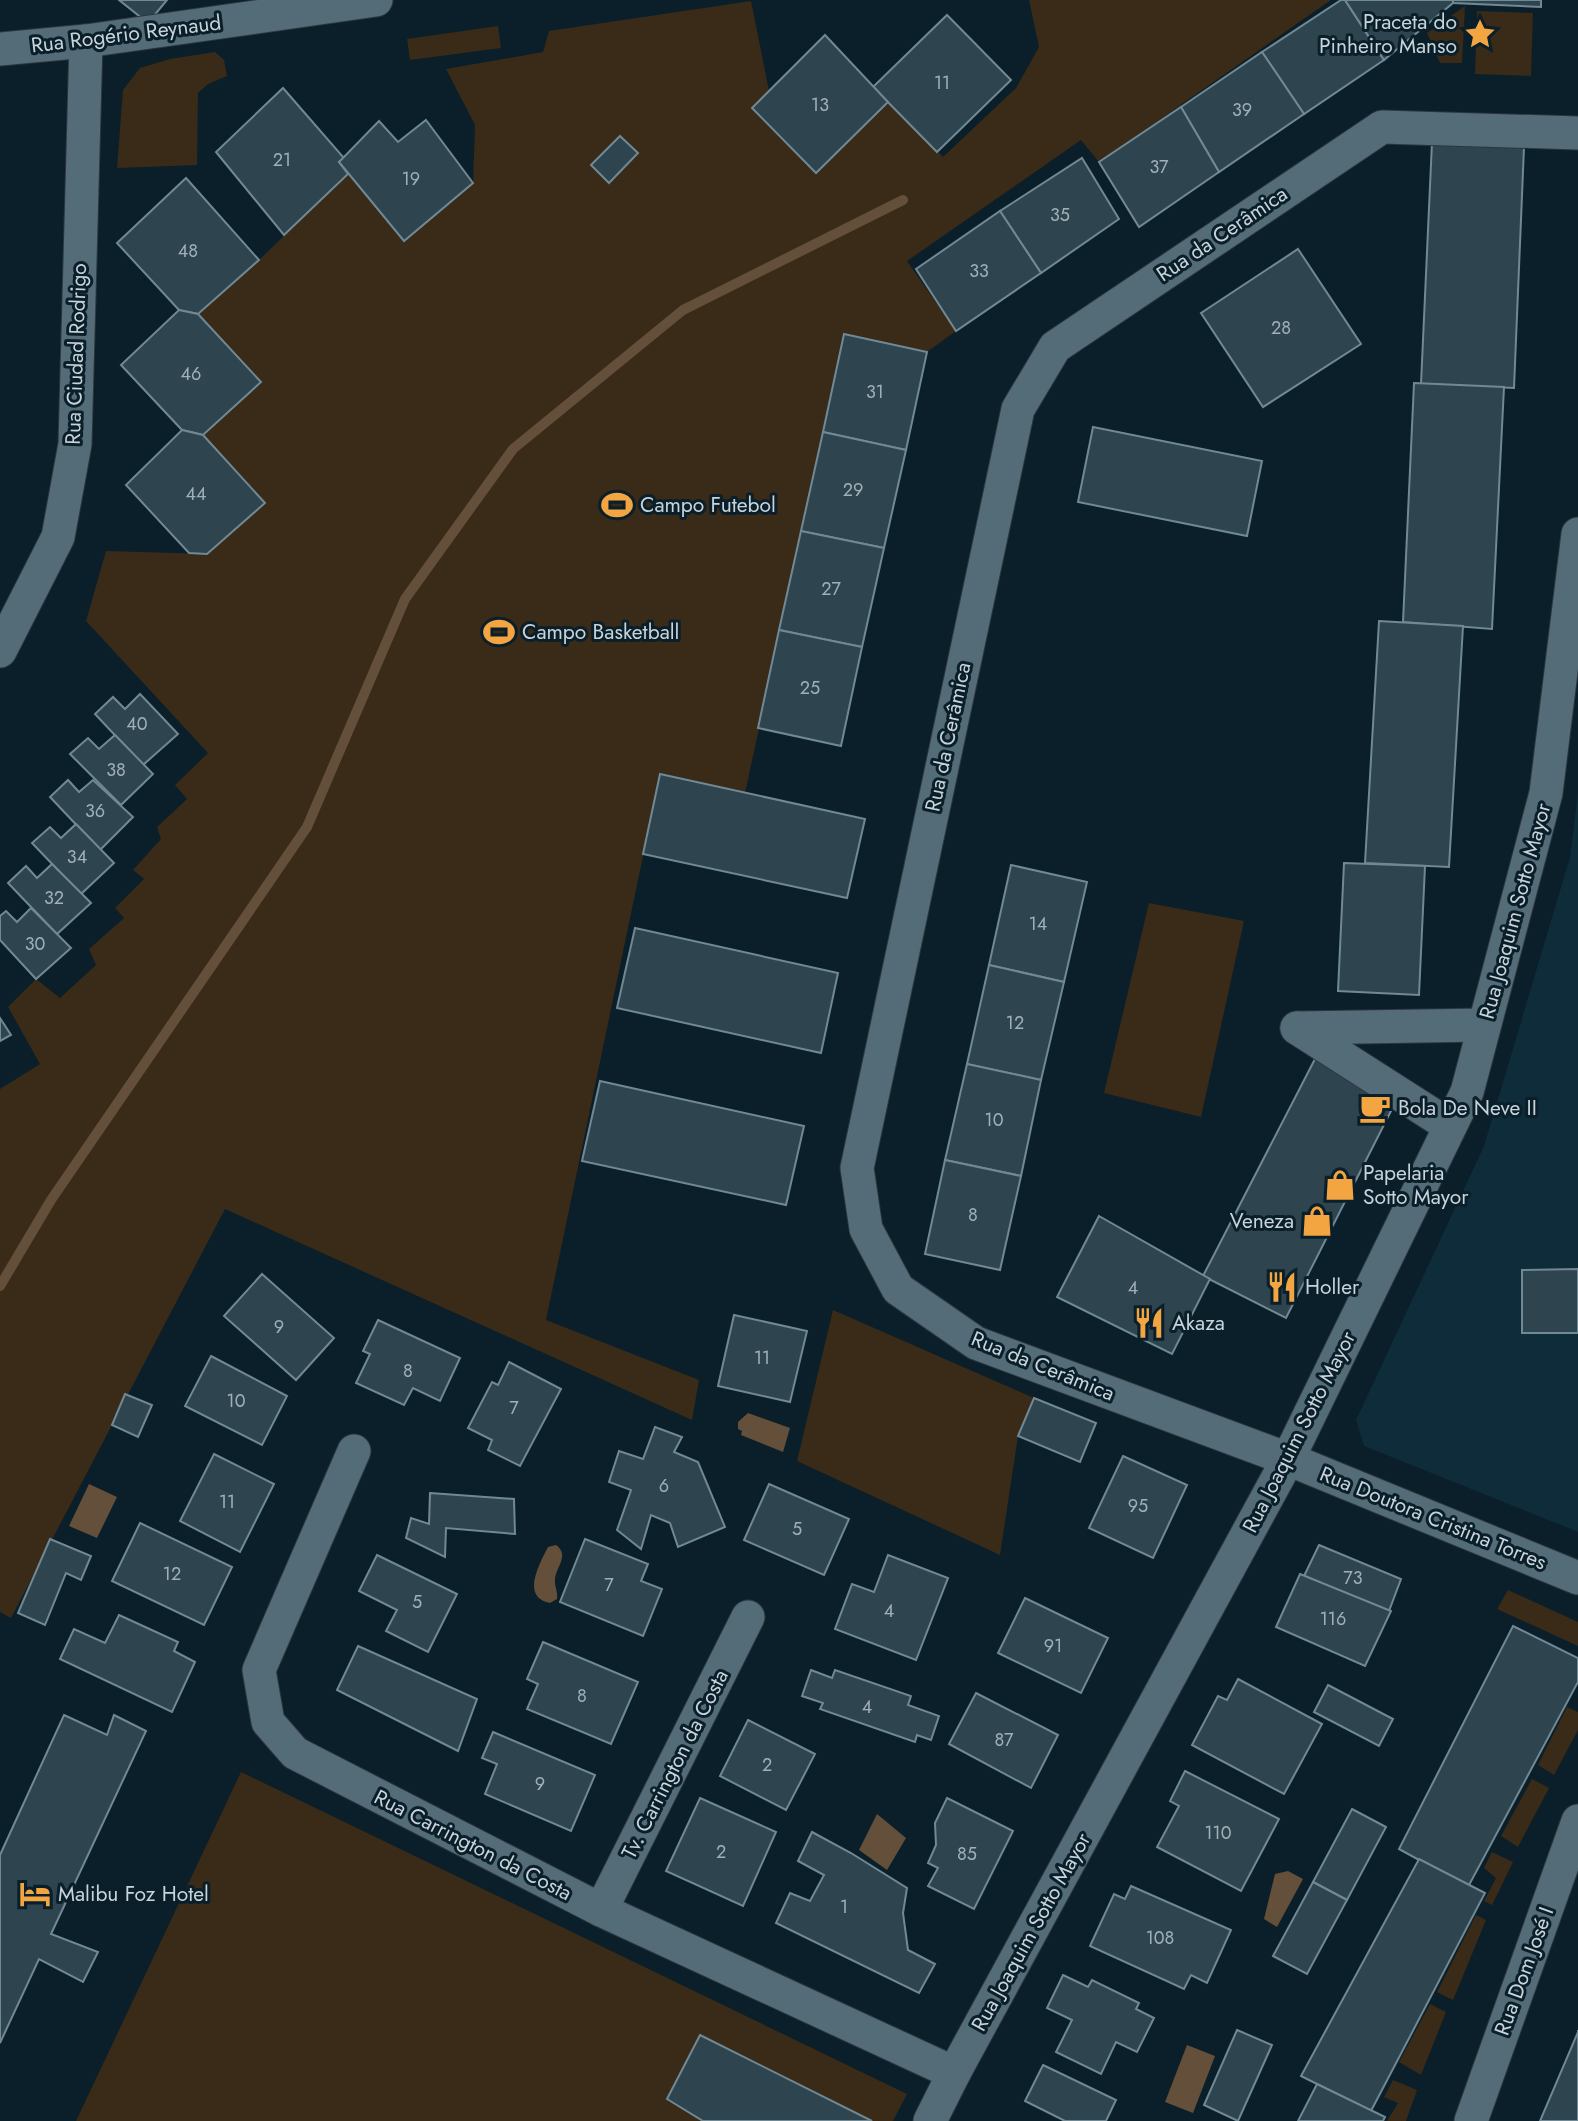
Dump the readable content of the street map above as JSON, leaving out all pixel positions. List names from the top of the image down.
{
  "streets": {
    "street": [
      "Rua Rogério Reynaud",
      "Rua da Cerâmica",
      "Rua Ciudad Rodrigo",
      "Rua Joaquim Sotto Mayor",
      "Rua Doutora Cristina Torres",
      "Tv. Carrington da Costa",
      "Rua Carrington da Costa",
      "Rua Dom José I"
    ]
  },
  "crossings": [
    ["Rua Rogério Reynaud", "Rua Ciudad Rodrigo"],
    ["Rua da Cerâmica", "Rua Joaquim Sotto Mayor"],
    ["Rua da Cerâmica", "Rua Doutora Cristina Torres"],
    ["Rua Joaquim Sotto Mayor", "Rua Doutora Cristina Torres"],
    ["Rua Joaquim Sotto Mayor", "Rua Carrington da Costa"],
    ["Tv. Carrington da Costa", "Rua Carrington da Costa"]
  ],
  "places": {
    "place": ["Praceta do Pinheiro Manso"],
    "sports": ["Campo Futebol", "Campo Basketball"],
    "cafe": ["Bola De Neve II"],
    "shop": ["Papelaria Sotto Mayor", "Veneza"],
    "restaurant": ["Holler", "Akaza"],
    "hotel": ["Malibu Foz Hotel"]
  },
  "house_numbers": [
    "11",
    "13",
    "39",
    "21",
    "37",
    "19",
    "35",
    "48",
    "33",
    "28",
    "46",
    "31",
    "29",
    "44",
    "27",
    "25",
    "40",
    "38",
    "36",
    "34",
    "32",
    "14",
    "30",
    "12",
    "10",
    "8",
    "4",
    "9",
    "11",
    "8",
    "10",
    "7",
    "6",
    "11",
    "95",
    "5",
    "12",
    "73",
    "7",
    "5",
    "4",
    "116",
    "91",
    "8",
    "4",
    "87",
    "2",
    "9",
    "110",
    "2",
    "85",
    "1",
    "108"
  ]
}
